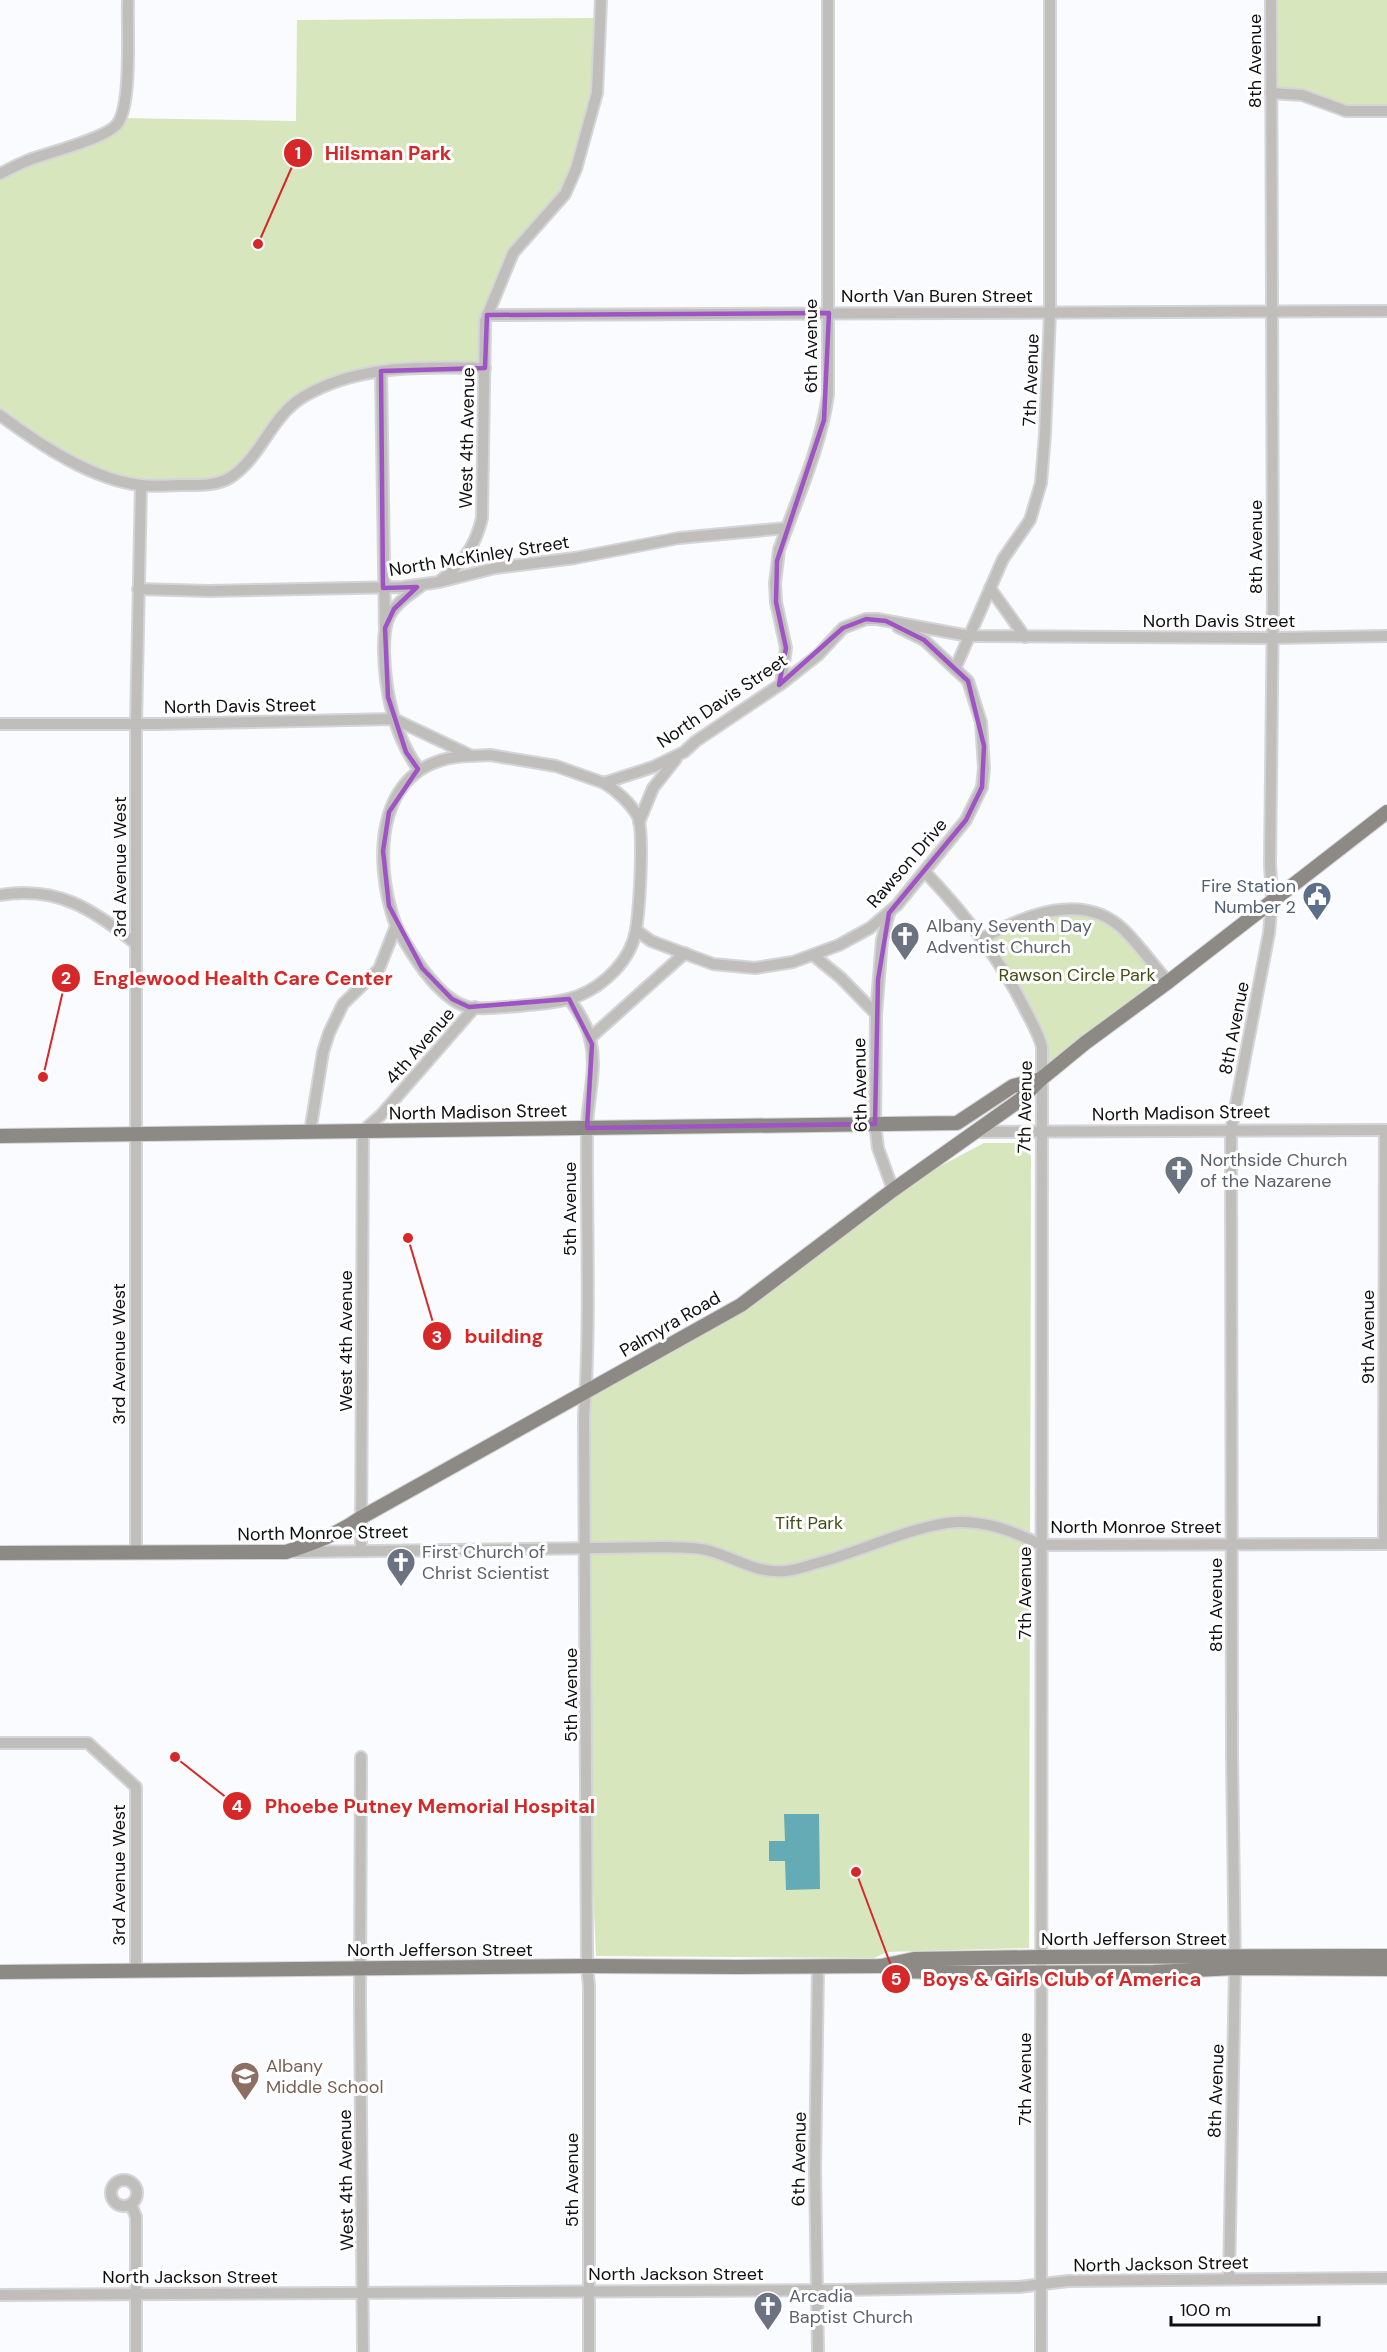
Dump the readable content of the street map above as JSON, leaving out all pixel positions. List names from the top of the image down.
{
  "streets": {
    "main road": [
      "North Madison Street",
      "Palmyra Road",
      "North Monroe Street",
      "North Jefferson Street"
    ],
    "street": [
      "8th Avenue",
      "North Van Buren Street",
      "6th Avenue",
      "7th Avenue",
      "West 4th Avenue",
      "North McKinley Street",
      "North Davis Street",
      "Rawson Drive",
      "3rd Avenue West",
      "4th Avenue",
      "5th Avenue",
      "9th Avenue",
      "North Jackson Street"
    ]
  },
  "crossings": [
    ["8th Avenue", "North Van Buren Street"],
    ["8th Avenue", "North Davis Street"],
    ["8th Avenue", "North Madison Street"],
    ["8th Avenue", "Palmyra Road"],
    ["8th Avenue", "North Monroe Street"],
    ["8th Avenue", "North Jefferson Street"],
    ["8th Avenue", "North Jackson Street"],
    ["North Van Buren Street", "6th Avenue"],
    ["North Van Buren Street", "7th Avenue"],
    ["North Van Buren Street", "West 4th Avenue"],
    ["6th Avenue", "North McKinley Street"],
    ["6th Avenue", "North Davis Street"],
    ["6th Avenue", "Rawson Drive"],
    ["6th Avenue", "North Madison Street"],
    ["6th Avenue", "Palmyra Road"],
    ["6th Avenue", "North Jefferson Street"],
    ["6th Avenue", "North Jackson Street"],
    ["7th Avenue", "North Davis Street"],
    ["7th Avenue", "Rawson Drive"],
    ["7th Avenue", "North Madison Street"],
    ["7th Avenue", "Palmyra Road"],
    ["7th Avenue", "North Monroe Street"],
    ["7th Avenue", "North Jefferson Street"],
    ["7th Avenue", "North Jackson Street"],
    ["West 4th Avenue", "North McKinley Street"],
    ["West 4th Avenue", "4th Avenue"],
    ["West 4th Avenue", "North Madison Street"],
    ["West 4th Avenue", "Palmyra Road"],
    ["West 4th Avenue", "North Monroe Street"],
    ["West 4th Avenue", "North Jefferson Street"],
    ["West 4th Avenue", "North Jackson Street"],
    ["North McKinley Street", "3rd Avenue West"],
    ["North Davis Street", "Rawson Drive"],
    ["North Davis Street", "3rd Avenue West"],
    ["3rd Avenue West", "North Madison Street"],
    ["3rd Avenue West", "North Monroe Street"],
    ["3rd Avenue West", "North Jefferson Street"],
    ["4th Avenue", "North Madison Street"],
    ["North Madison Street", "5th Avenue"],
    ["North Madison Street", "Palmyra Road"],
    ["North Madison Street", "9th Avenue"],
    ["5th Avenue", "Palmyra Road"],
    ["5th Avenue", "North Monroe Street"],
    ["5th Avenue", "North Jefferson Street"],
    ["5th Avenue", "North Jackson Street"],
    ["Palmyra Road", "North Monroe Street"],
    ["9th Avenue", "North Monroe Street"]
  ],
  "parks": ["Rawson Circle Park", "Tift Park"],
  "places": {
    "other": [
      "Hilsman Park",
      "Englewood Health Care Center",
      "building",
      "Phoebe Putney Memorial Hospital",
      "Boys & Girls Club of America"
    ],
    "public building": ["Fire Station Number 2"],
    "church": [
      "Albany Seventh Day Adventist Church",
      "Northside Church of the Nazarene",
      "First Church of Christ Scientist",
      "Arcadia Baptist Church"
    ],
    "school or university": ["Albany Middle School"]
  },
  "scale_bar": "100 m"
}
